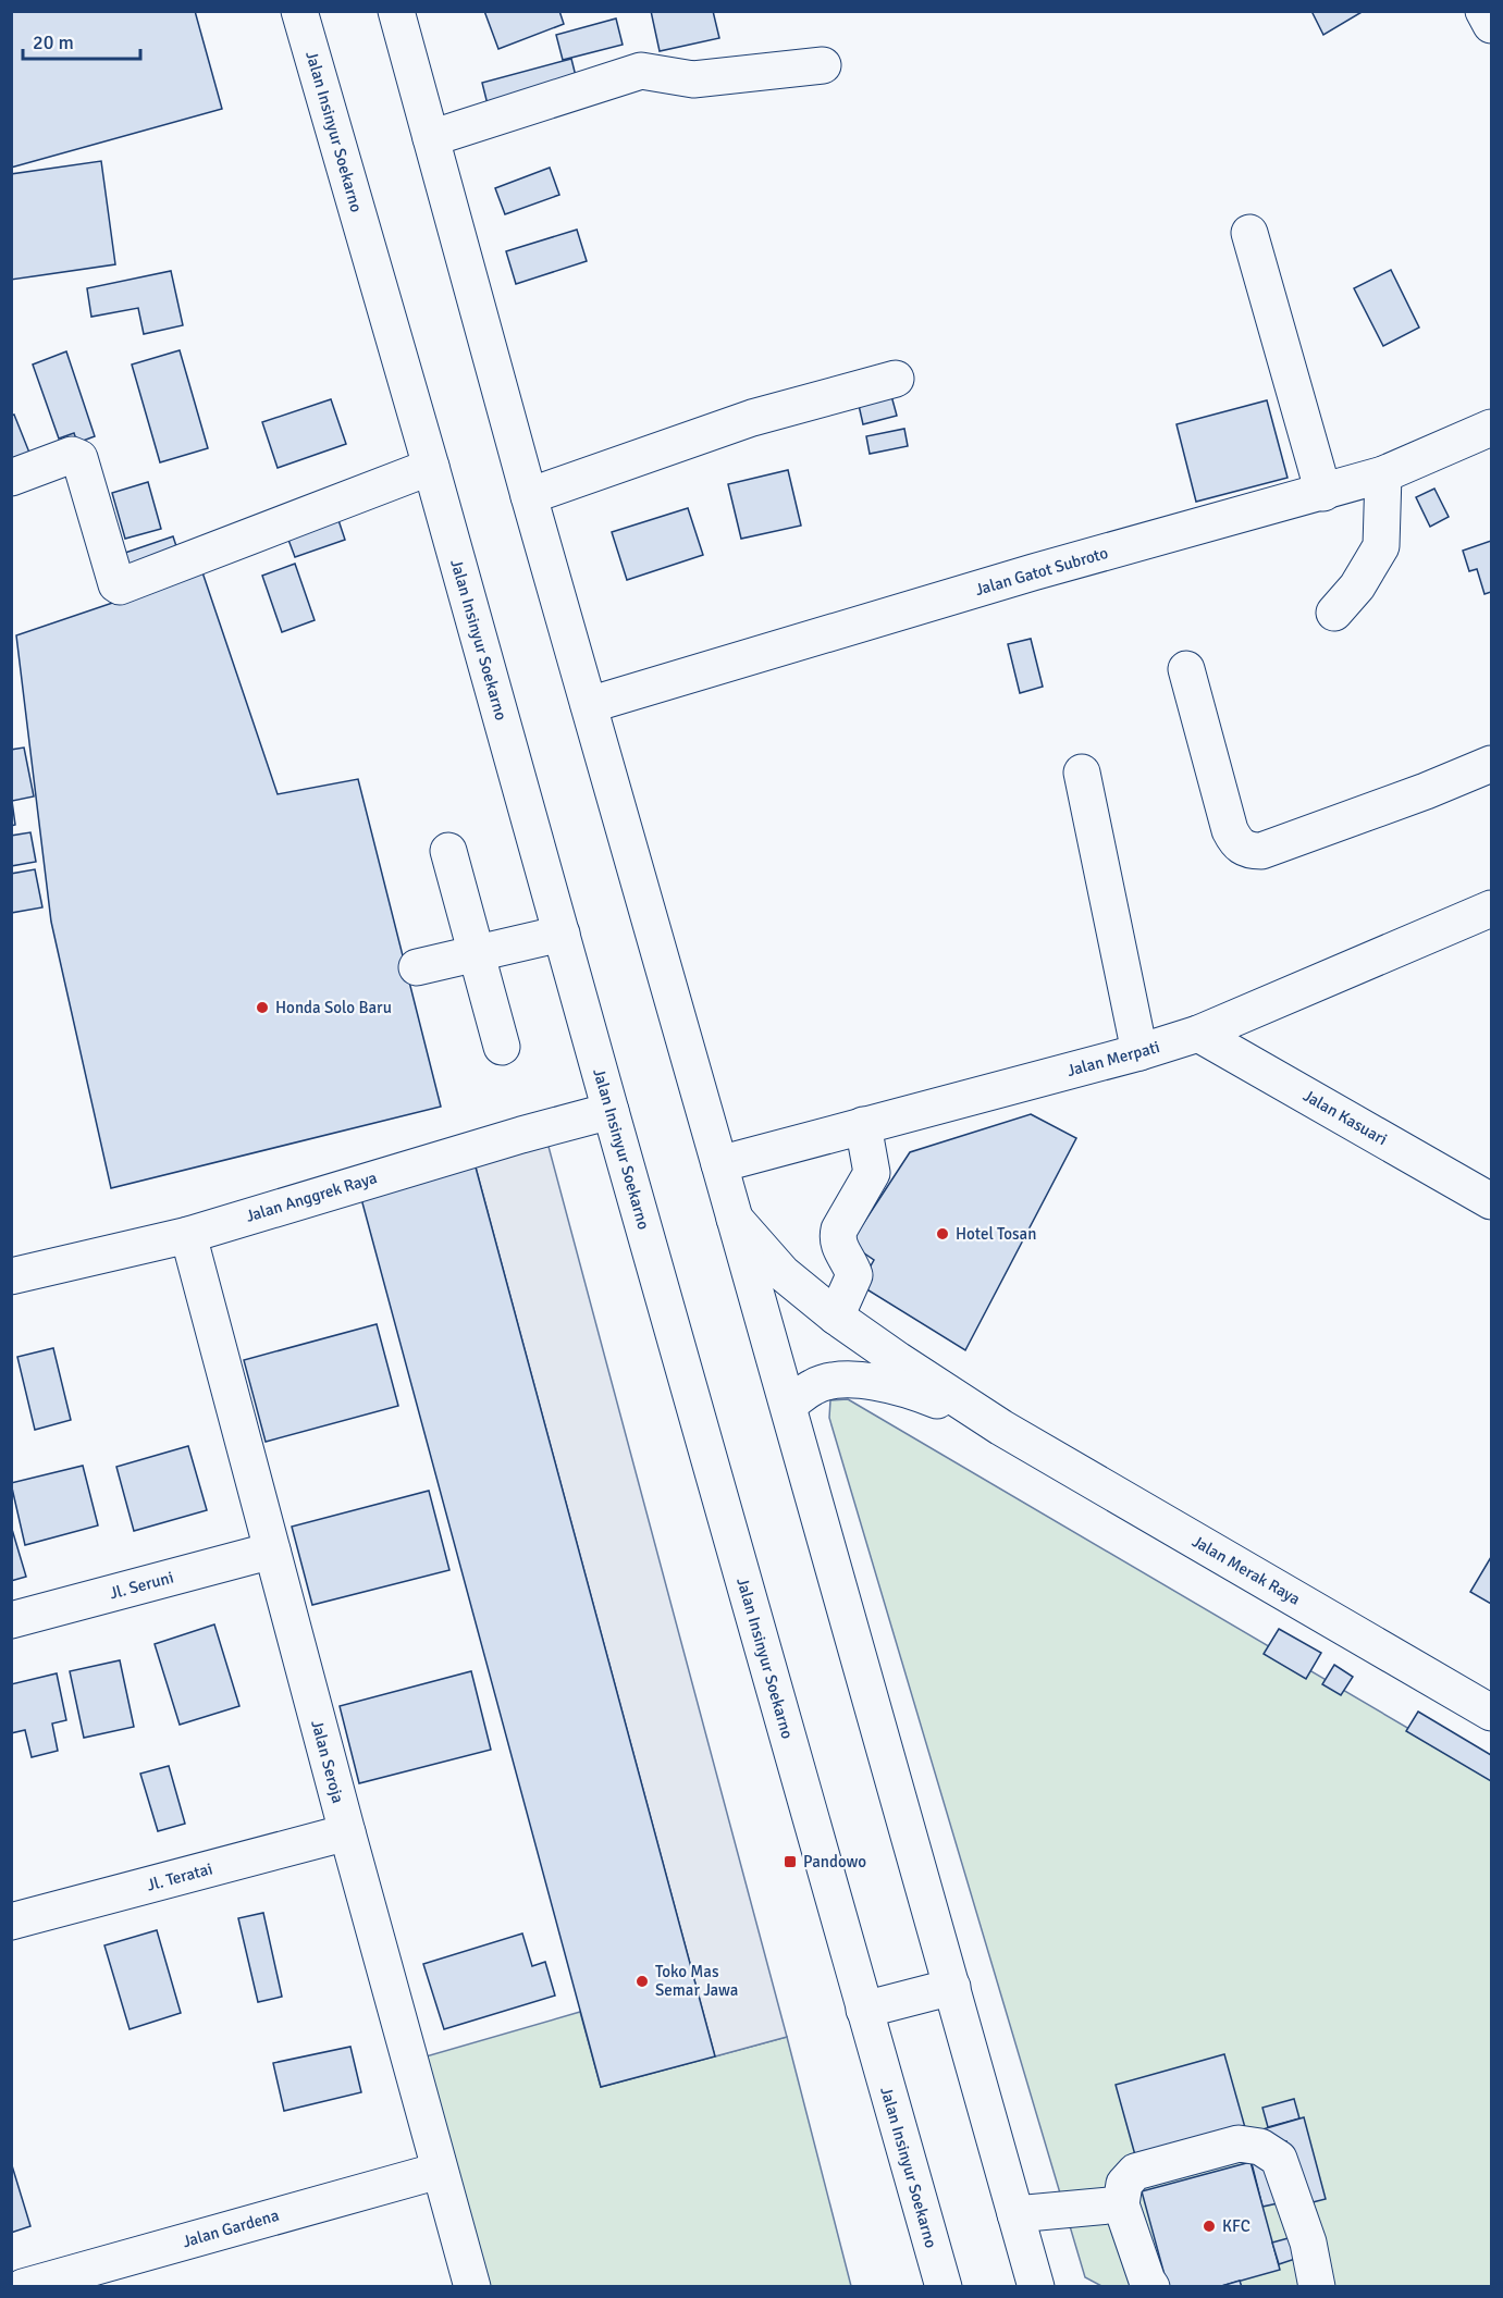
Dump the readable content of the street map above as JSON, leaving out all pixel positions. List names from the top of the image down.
{
  "streets": {
    "street": [
      "Jalan Insinyur Soekarno",
      "Jalan Gatot Subroto",
      "Jalan Merpati",
      "Jalan Kasuari",
      "Jalan Anggrek Raya",
      "Jalan Merak Raya",
      "Jl. Seruni",
      "Jalan Seroja",
      "Jl. Teratai",
      "Jalan Gardena"
    ]
  },
  "crossings": [
    ["Jalan Insinyur Soekarno", "Jalan Anggrek Raya"],
    ["Jalan Merpati", "Jalan Kasuari"],
    ["Jalan Anggrek Raya", "Jalan Seroja"],
    ["Jl. Seruni", "Jalan Seroja"],
    ["Jalan Seroja", "Jl. Teratai"],
    ["Jalan Seroja", "Jalan Gardena"]
  ],
  "places": {
    "other": [
      "Honda Solo Baru",
      "Hotel Tosan",
      "Toko Mas Semar Jawa",
      "KFC"
    ],
    "transit": ["Pandowo"]
  },
  "scale_bar": "20 m"
}
